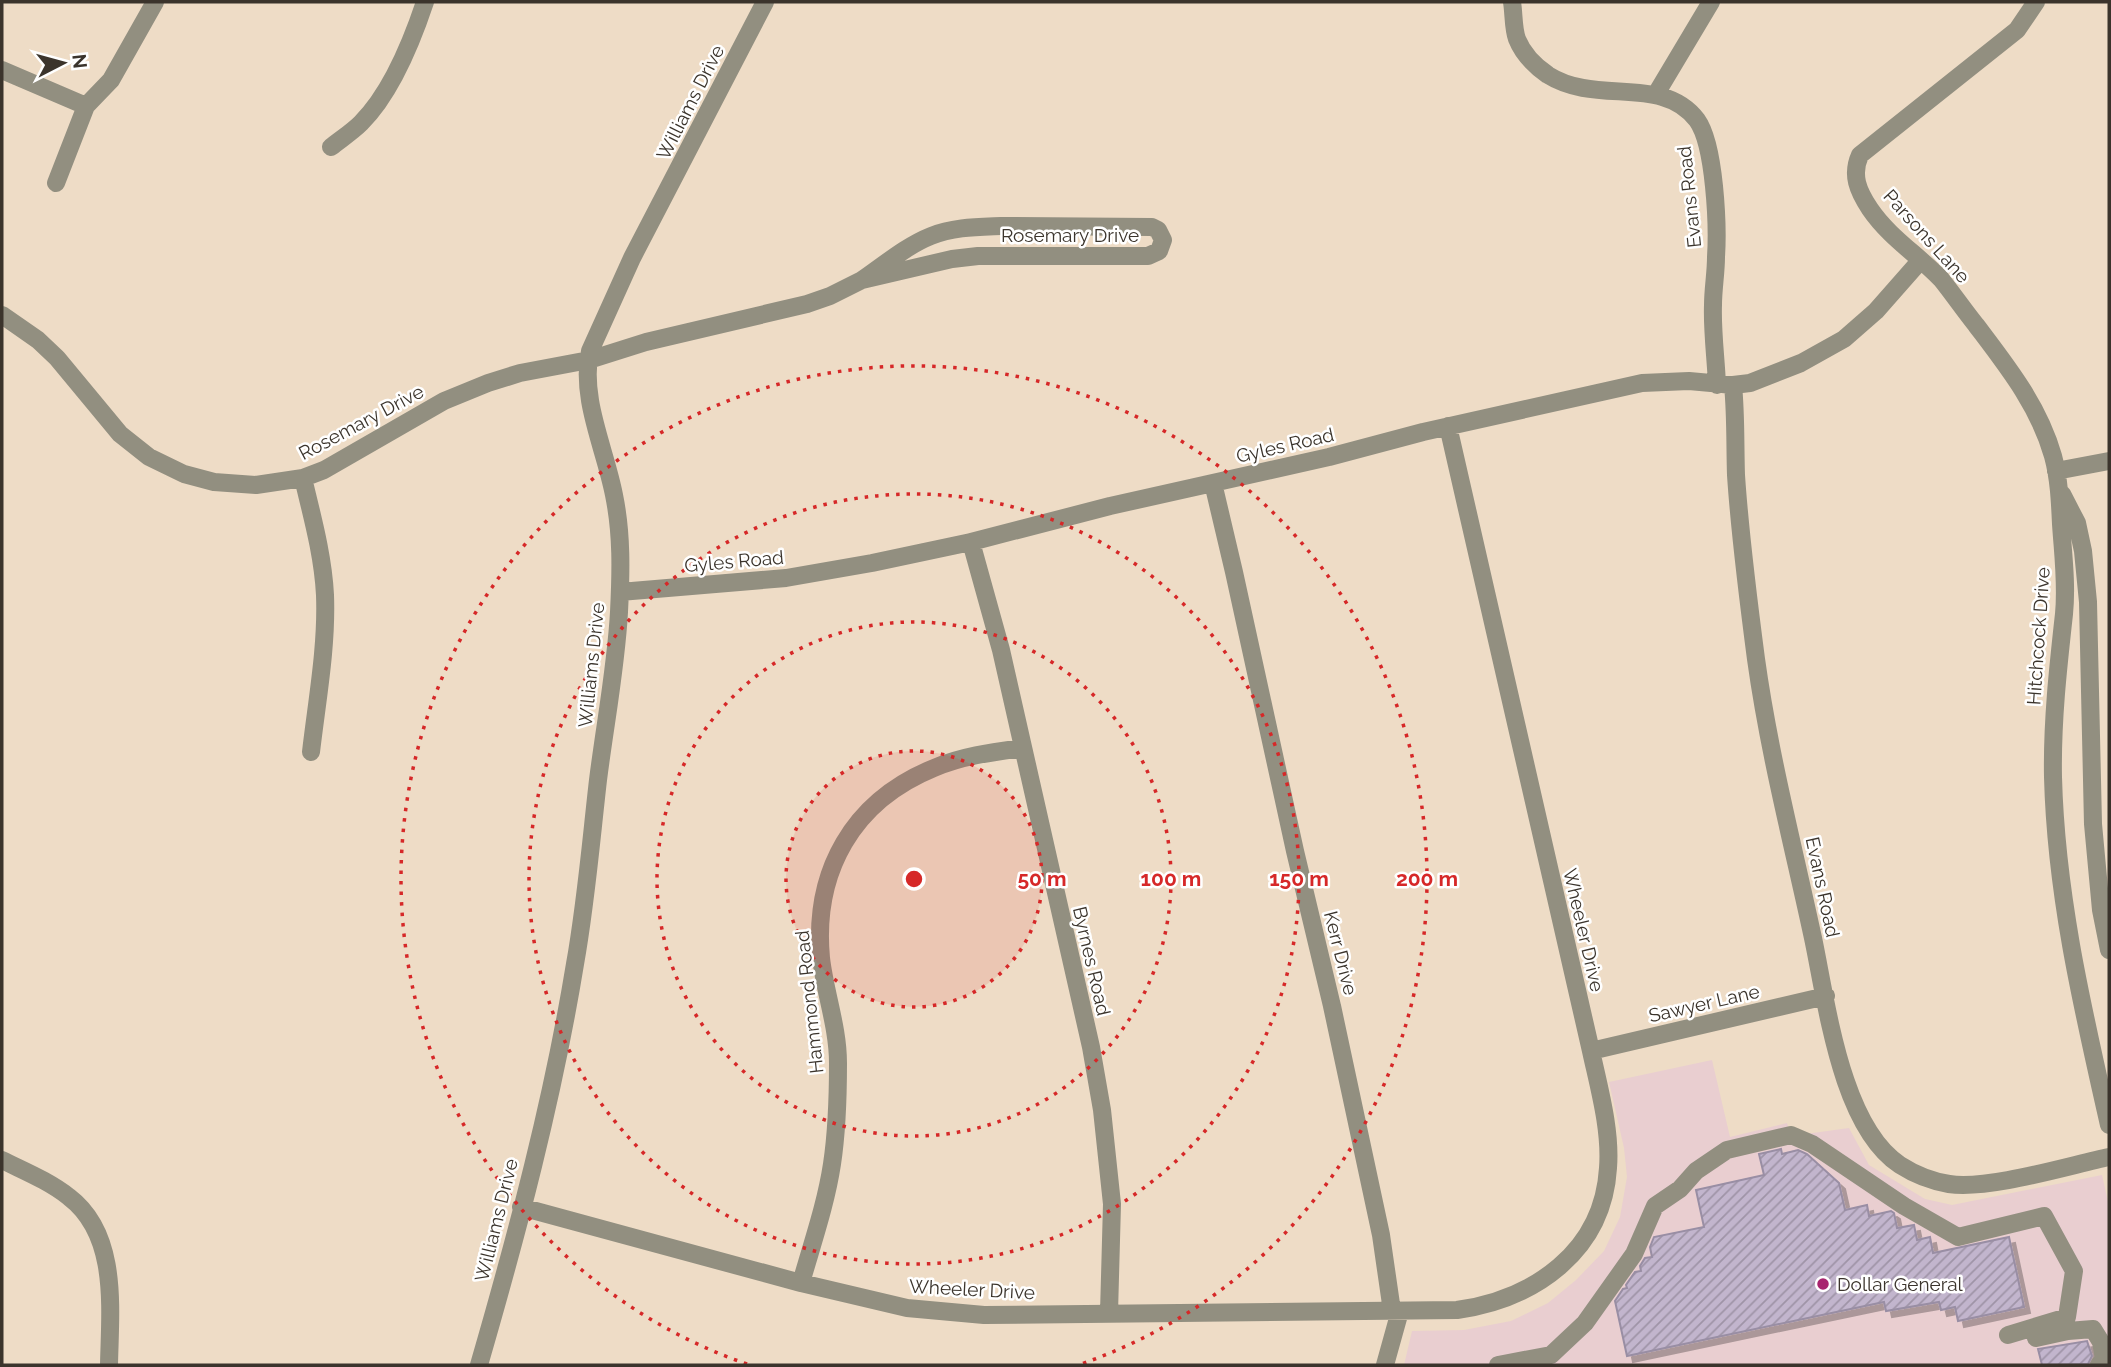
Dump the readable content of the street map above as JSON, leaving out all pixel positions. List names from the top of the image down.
{
  "streets": {
    "street": [
      "Williams Drive",
      "Evans Road",
      "Rosemary Drive",
      "Parsons Lane",
      "Gyles Road",
      "Hitchcock Drive",
      "Wheeler Drive",
      "Kerr Drive",
      "Byrnes Road",
      "Hammond Road",
      "Sawyer Lane"
    ]
  },
  "crossings": [
    ["Williams Drive", "Rosemary Drive"],
    ["Williams Drive", "Gyles Road"],
    ["Williams Drive", "Wheeler Drive"],
    ["Evans Road", "Gyles Road"],
    ["Evans Road", "Sawyer Lane"],
    ["Parsons Lane", "Gyles Road"],
    ["Parsons Lane", "Hitchcock Drive"],
    ["Gyles Road", "Wheeler Drive"],
    ["Gyles Road", "Kerr Drive"],
    ["Gyles Road", "Byrnes Road"],
    ["Wheeler Drive", "Kerr Drive"],
    ["Wheeler Drive", "Byrnes Road"],
    ["Wheeler Drive", "Hammond Road"],
    ["Wheeler Drive", "Sawyer Lane"],
    ["Byrnes Road", "Hammond Road"]
  ],
  "places": ["Dollar General"],
  "north": "right",
  "rings": [
    "50 m",
    "100 m",
    "150 m",
    "200 m"
  ]
}
